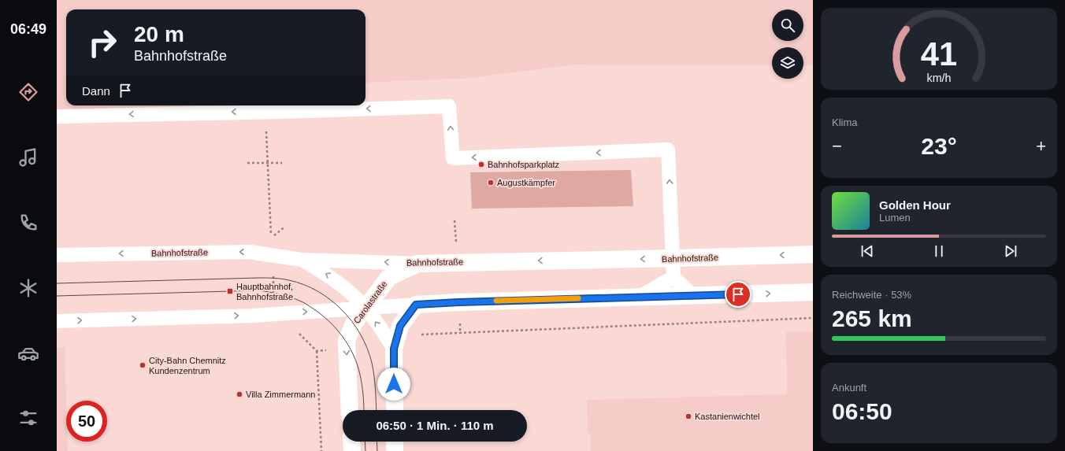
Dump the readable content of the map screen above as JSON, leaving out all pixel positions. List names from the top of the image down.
{
  "streets": {
    "main road": ["Bahnhofstraße", "Carolastraße"]
  },
  "crossings": [
    ["Bahnhofstraße", "Carolastraße"]
  ],
  "places": {
    "other": [
      "Bahnhofsparkplatz",
      "Augustkämpfer",
      "City-Bahn Chemnitz Kundenzentrum",
      "Villa Zimmermann",
      "Kastanienwichtel"
    ],
    "transit": ["Hauptbahnhof, Bahnhofstraße"]
  },
  "page": {
    "tabs": "06:49",
    "turn": ["20 m", "Bahnhofstraße"],
    "then": "Dann",
    "tile": [
      "Klima",
      ["Reichweite · 53%", "265 km"],
      ["Ankunft", "06:50"]
    ],
    "heat": ["−", "23°", "+"],
    "song": ["Golden Hour", "Lumen"],
    "limit": "50",
    "trip": "06:50 · 1 Min. · 110 m",
    "gauge": ["41", "km/h"]
  }
}
